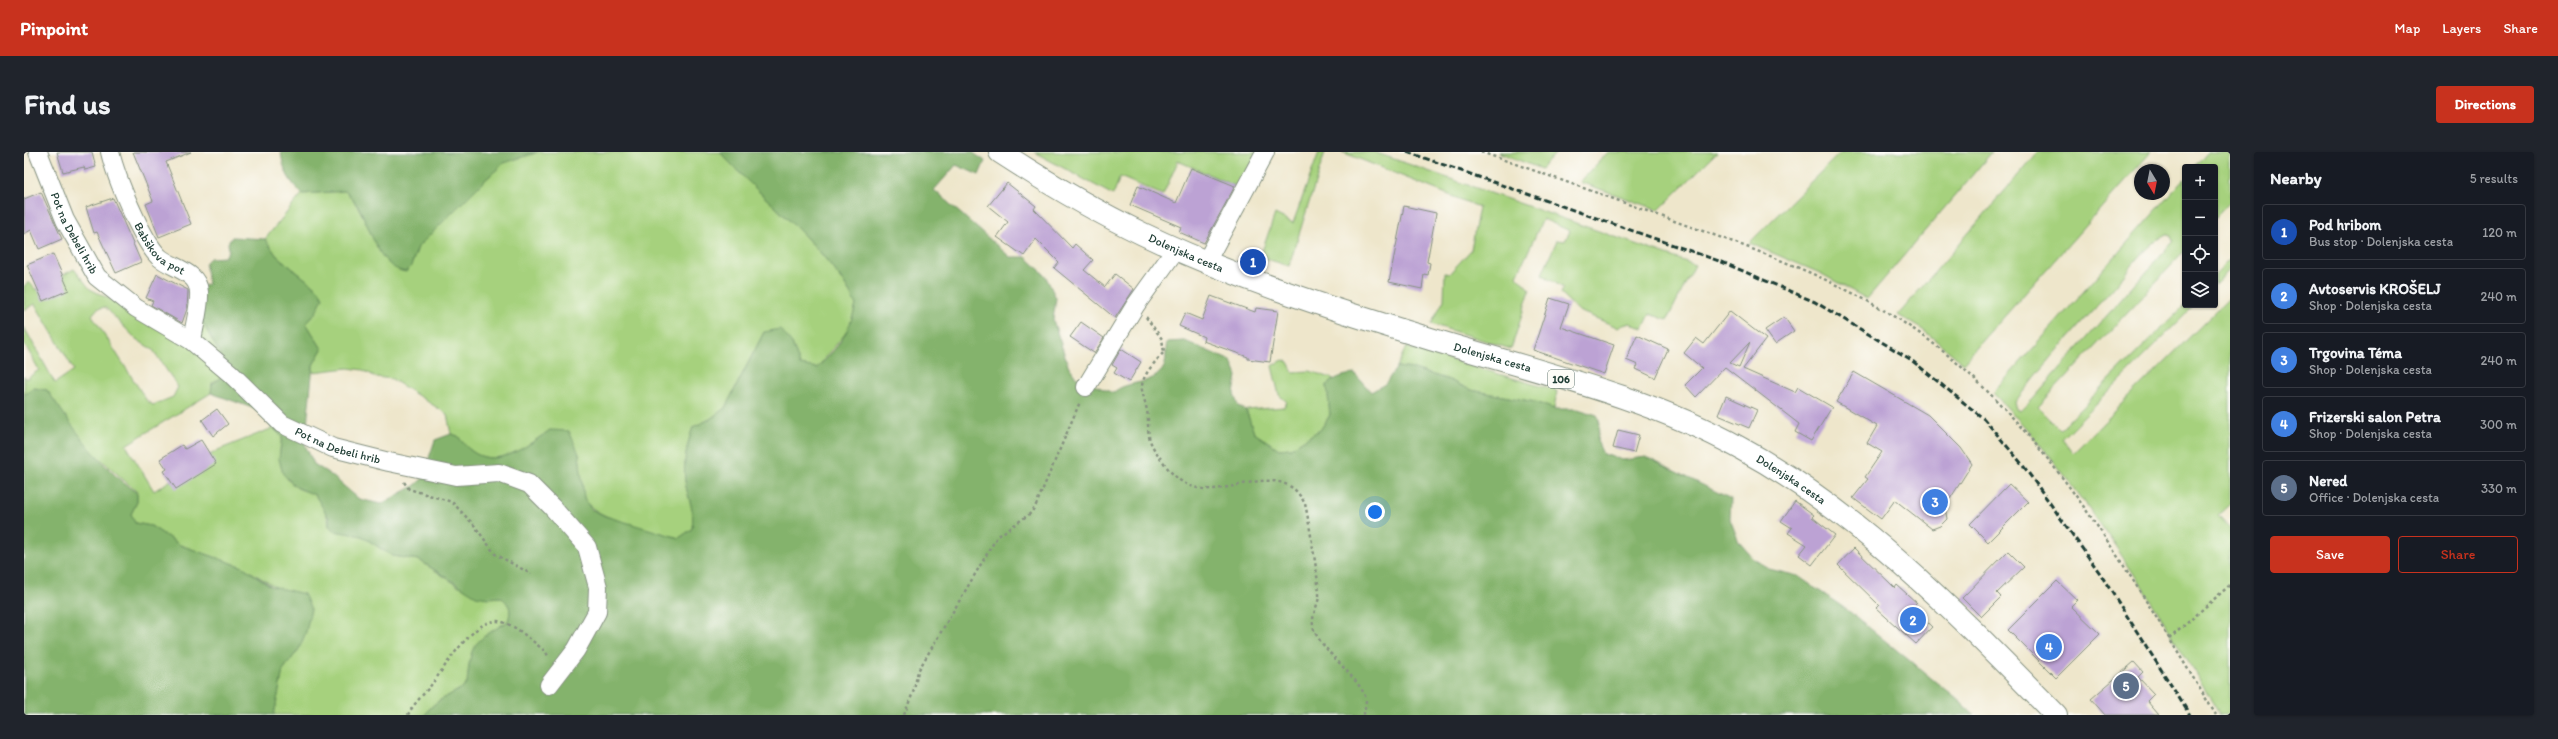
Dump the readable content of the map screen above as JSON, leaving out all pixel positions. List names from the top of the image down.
{
  "streets": {
    "main road": ["Dolenjska cesta", "106"],
    "street": ["Pot na Debeli hrib", "Babškova pot"]
  },
  "crossings": [
    ["Pot na Debeli hrib", "Babškova pot"]
  ],
  "north": "bottom",
  "page": {
    "header": "Pinpoint",
    "nav": ["Map", "Layers", "Share"],
    "buttons": [
      "Directions",
      ["Save", "Share"]
    ],
    "title": "Find us",
    "heading": ["Nearby", "5 results"],
    "map_buttons": ["+", "−"],
    "list": [
      {
        "mark": "1",
        "name": "Pod hribom",
        "note": "Bus stop · Dolenjska cesta",
        "value": "120 m"
      },
      {
        "mark": "2",
        "name": "Avtoservis KROŠELJ",
        "note": "Shop · Dolenjska cesta",
        "value": "240 m"
      },
      {
        "mark": "3",
        "name": "Trgovina Téma",
        "note": "Shop · Dolenjska cesta",
        "value": "240 m"
      },
      {
        "mark": "4",
        "name": "Frizerski salon Petra",
        "note": "Shop · Dolenjska cesta",
        "value": "300 m"
      },
      {
        "mark": "5",
        "name": "Nered",
        "note": "Office · Dolenjska cesta",
        "value": "330 m"
      }
    ],
    "pins": [
      "1",
      "3",
      "2",
      "4",
      "5"
    ]
  }
}
